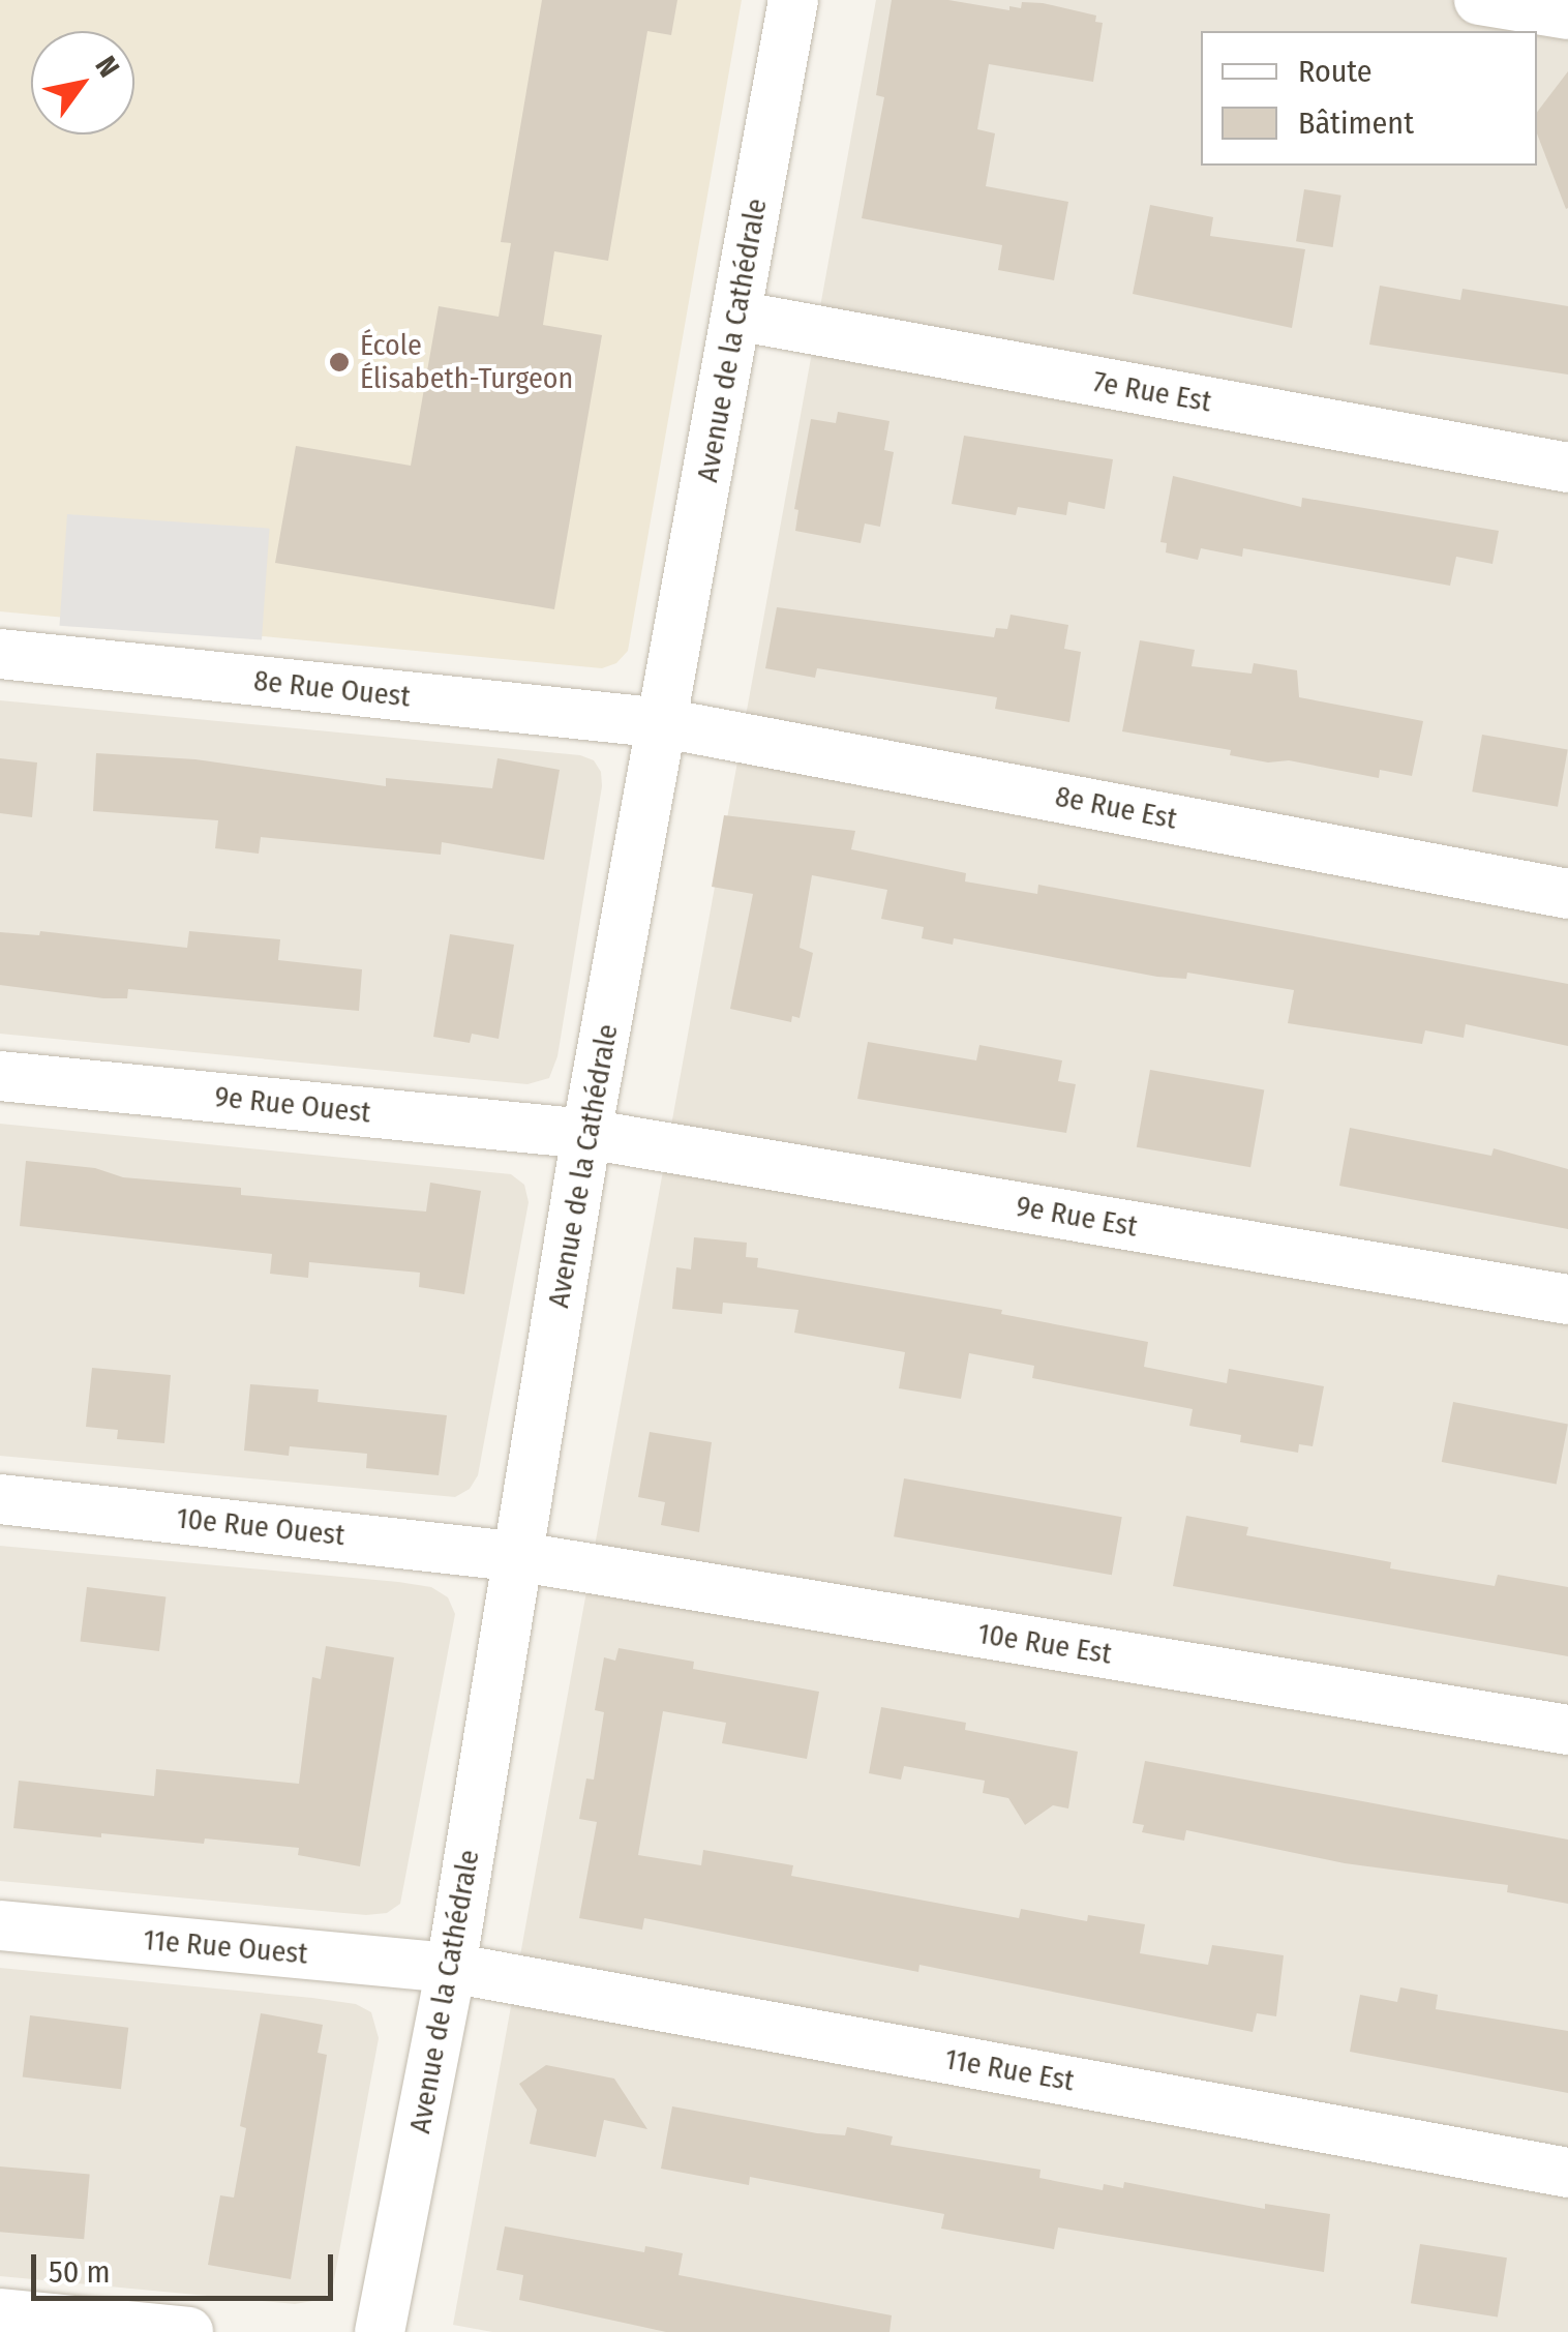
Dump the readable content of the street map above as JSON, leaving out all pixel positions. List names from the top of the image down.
{
  "streets": {
    "street": [
      "Avenue de la Cathédrale",
      "7e Rue Est",
      "8e Rue Ouest",
      "8e Rue Est",
      "9e Rue Ouest",
      "9e Rue Est",
      "10e Rue Ouest",
      "10e Rue Est",
      "11e Rue Ouest",
      "11e Rue Est"
    ]
  },
  "crossings": [
    ["Avenue de la Cathédrale", "7e Rue Est"],
    ["Avenue de la Cathédrale", "8e Rue Ouest"],
    ["Avenue de la Cathédrale", "8e Rue Est"],
    ["Avenue de la Cathédrale", "9e Rue Ouest"],
    ["Avenue de la Cathédrale", "9e Rue Est"],
    ["Avenue de la Cathédrale", "10e Rue Ouest"],
    ["Avenue de la Cathédrale", "10e Rue Est"],
    ["Avenue de la Cathédrale", "11e Rue Ouest"],
    ["Avenue de la Cathédrale", "11e Rue Est"],
    ["8e Rue Ouest", "8e Rue Est"],
    ["9e Rue Ouest", "9e Rue Est"],
    ["10e Rue Ouest", "10e Rue Est"],
    ["11e Rue Ouest", "11e Rue Est"]
  ],
  "places": ["École Élisabeth-Turgeon"],
  "legend": ["Route", "Bâtiment"],
  "scale_bar": "50 m",
  "north": "top right"
}
